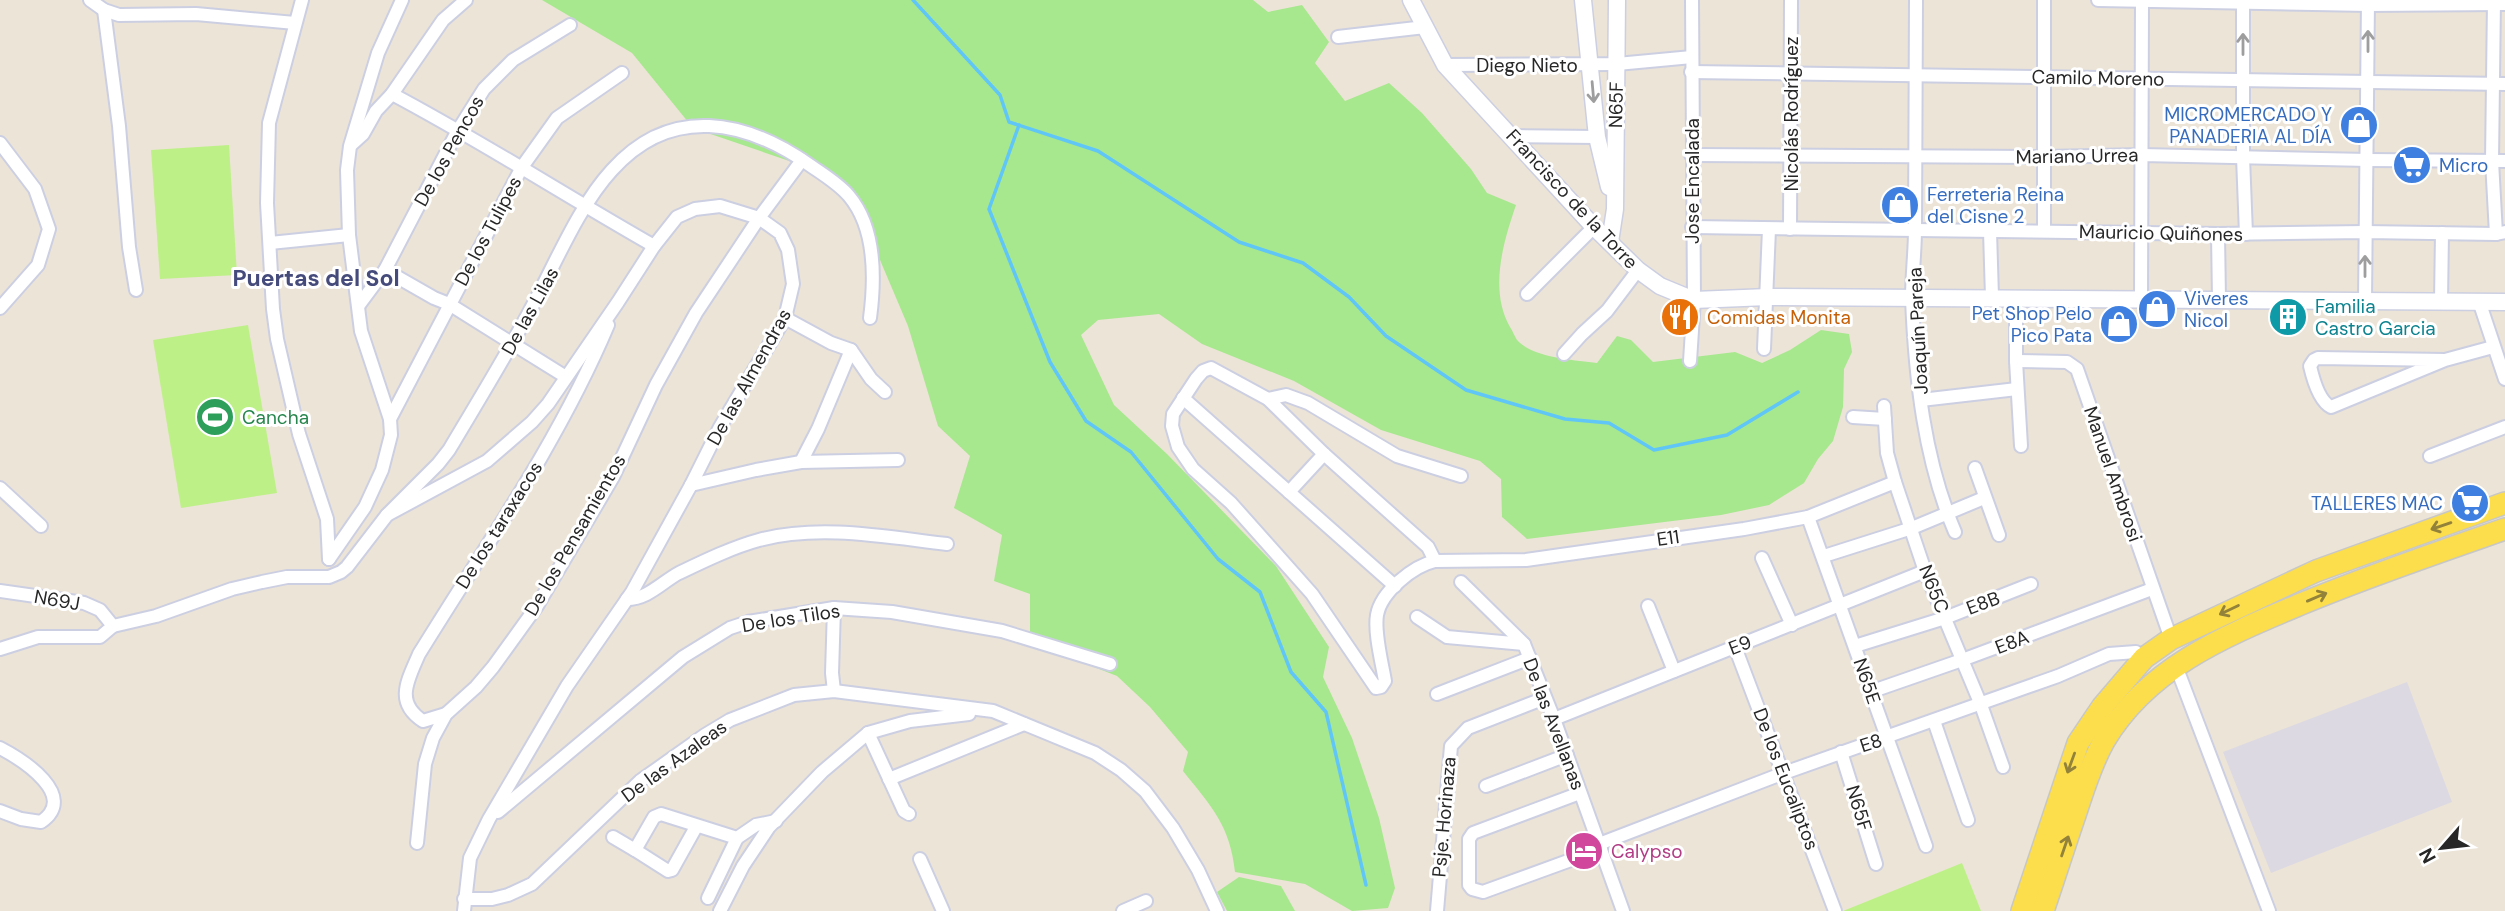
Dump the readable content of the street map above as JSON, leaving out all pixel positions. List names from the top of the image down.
{
  "streets": {
    "street": [
      "Diego Nieto",
      "Camilo Moreno",
      "N65F",
      "Nicolás Rodríguez",
      "De los Pencos",
      "Mariano Urrea",
      "Jose Encalada",
      "Francisco de la Torre",
      "De los Tulipes",
      "Mauricio Quiñones",
      "De las Lilas",
      "Joaquín Pareja",
      "De las Almendras",
      "Manuel Ambrosi",
      "De los taraxacos",
      "De los Pensamientos",
      "E11",
      "N65C",
      "N69J",
      "E8B",
      "De los Tilos",
      "E8A",
      "E9",
      "N65E",
      "De las Avellanas",
      "E8",
      "De las Azaleas",
      "De los Eucaliptos",
      "Psje. Horinaza"
    ]
  },
  "crossings": [
    ["Diego Nieto", "N65F"],
    ["Diego Nieto", "Jose Encalada"],
    ["Diego Nieto", "Francisco de la Torre"],
    ["Camilo Moreno", "Nicolás Rodríguez"],
    ["Camilo Moreno", "Jose Encalada"],
    ["Camilo Moreno", "Joaquín Pareja"],
    ["N65F", "E8"],
    ["Nicolás Rodríguez", "Mariano Urrea"],
    ["Nicolás Rodríguez", "Mauricio Quiñones"],
    ["Mariano Urrea", "Jose Encalada"],
    ["Mariano Urrea", "Joaquín Pareja"],
    ["Jose Encalada", "Francisco de la Torre"],
    ["Jose Encalada", "Mauricio Quiñones"],
    ["Francisco de la Torre", "Joaquín Pareja"],
    ["Mauricio Quiñones", "Joaquín Pareja"],
    ["De las Lilas", "De las Almendras"],
    ["De las Lilas", "De los Pensamientos"],
    ["De las Almendras", "De los taraxacos"],
    ["De las Almendras", "De los Pensamientos"],
    ["De las Almendras", "De los Tilos"],
    ["De las Almendras", "De las Azaleas"],
    ["Manuel Ambrosi", "E8A"],
    ["De los taraxacos", "De los Pensamientos"],
    ["E11", "N65C"],
    ["E11", "N65E"],
    ["N65C", "E8B"],
    ["N65C", "E8A"],
    ["N65C", "E9"],
    ["N65C", "E8"],
    ["E8B", "N65E"],
    ["E8A", "N65E"],
    ["E9", "N65E"],
    ["E9", "De las Avellanas"],
    ["E9", "De los Eucaliptos"],
    ["N65E", "E8"],
    ["De las Avellanas", "E8"],
    ["De las Avellanas", "Psje. Horinaza"],
    ["E8", "De los Eucaliptos"]
  ],
  "districts": ["Puertas del Sol"],
  "places": {
    "shop": [
      "MICROMERCADO Y PANADERIA AL DÍA",
      "Ferreteria Reina del Cisne 2",
      "Viveres Nicol",
      "Pet Shop Pelo Pico Pata"
    ],
    "supermarket": ["Micro", "TALLERES MAC"],
    "restaurant": ["Comidas Monita"],
    "building": ["Familia Castro Garcia"],
    "sports": ["Cancha"],
    "hotel": ["Calypso"]
  },
  "north": "bottom left"
}
